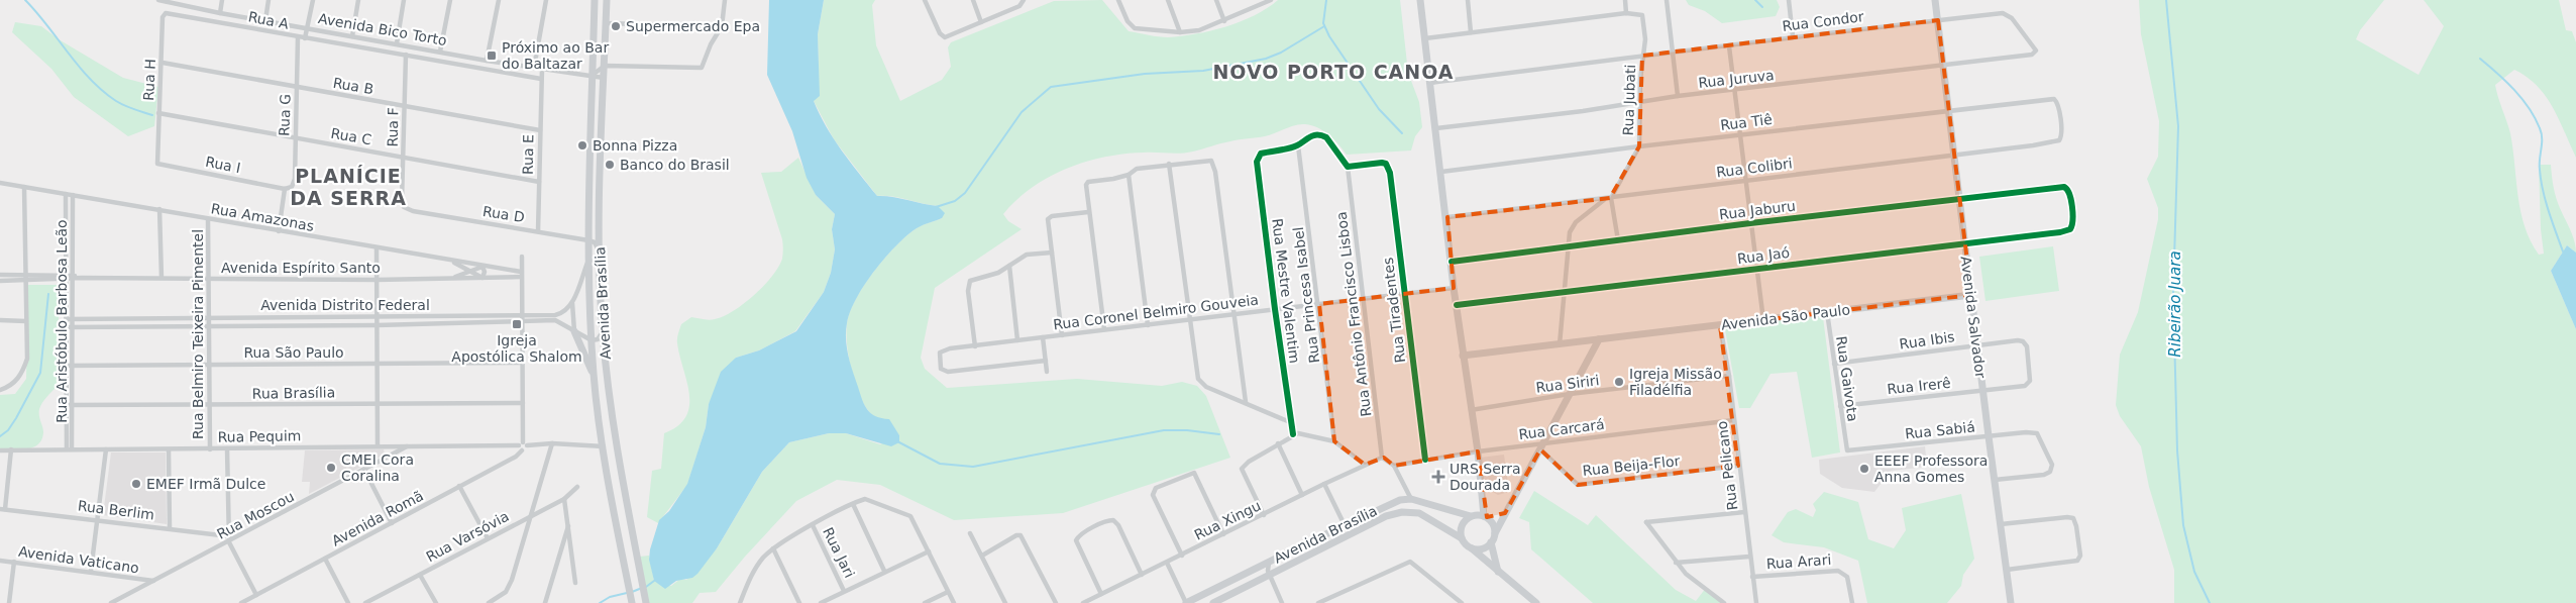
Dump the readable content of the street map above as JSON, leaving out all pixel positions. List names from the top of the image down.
{
  "streets": {
    "street": [
      "Rua A",
      "Rua Condor",
      "Avenida Bico Torto",
      "Rua Juruva",
      "Rua H",
      "Rua B",
      "Rua Jubati",
      "Rua G",
      "Rua Tiê",
      "Rua F",
      "Rua C",
      "Rua E",
      "Rua I",
      "Rua Colibri",
      "Rua Jaburu",
      "Rua D",
      "Rua Amazonas",
      "Rua Jaó",
      "Avenida Espírito Santo",
      "Rua Mestre Valentim",
      "Rua Princesa Isabel",
      "Avenida Brasília",
      "Avenida Distrito Federal",
      "Rua Tiradentes",
      "Rua Coronel Belmiro Gouveia",
      "Rua Antônio Francisco Lisboa",
      "Avenida São Paulo",
      "Avenida Salvador",
      "Rua Aristóbulo Barbosa Leão",
      "Rua Belmiro Teixeira Pimentel",
      "Rua Ibis",
      "Rua São Paulo",
      "Rua Gaivota",
      "Rua Siriri",
      "Rua Irerê",
      "Rua Brasília",
      "Rua Carcará",
      "Rua Sabiá",
      "Rua Pequim",
      "Rua Beija-Flor",
      "Rua Pelicano",
      "Rua Berlim",
      "Rua Moscou",
      "Avenida Romã",
      "Rua Xingu",
      "Rua Varsóvia",
      "Rua Jari",
      "Avenida Vaticano",
      "Rua Arari"
    ]
  },
  "crossings": [
    ["Rua A", "Rua H"],
    ["Rua A", "Rua G"],
    ["Rua A", "Rua F"],
    ["Rua A", "Rua E"],
    ["Rua Condor", "Rua Juruva"],
    ["Rua Condor", "Rua Jubati"],
    ["Rua Condor", "Avenida Salvador"],
    ["Avenida Bico Torto", "Rua H"],
    ["Avenida Bico Torto", "Rua E"],
    ["Avenida Bico Torto", "Avenida Brasília"],
    ["Rua Juruva", "Rua Jubati"],
    ["Rua Juruva", "Avenida Salvador"],
    ["Rua H", "Rua B"],
    ["Rua H", "Rua C"],
    ["Rua H", "Rua I"],
    ["Rua B", "Rua G"],
    ["Rua B", "Rua F"],
    ["Rua B", "Rua E"],
    ["Rua Jubati", "Rua Tiê"],
    ["Rua Jubati", "Rua Colibri"],
    ["Rua G", "Rua C"],
    ["Rua G", "Rua I"],
    ["Rua Tiê", "Rua Colibri"],
    ["Rua Tiê", "Avenida Salvador"],
    ["Rua F", "Rua C"],
    ["Rua F", "Rua D"],
    ["Rua C", "Rua E"],
    ["Rua E", "Rua D"],
    ["Rua Colibri", "Avenida Salvador"],
    ["Rua Jaburu", "Rua Jaó"],
    ["Rua Jaburu", "Avenida Salvador"],
    ["Rua D", "Avenida Brasília"],
    ["Rua Amazonas", "Avenida Espírito Santo"],
    ["Rua Amazonas", "Rua Aristóbulo Barbosa Leão"],
    ["Rua Amazonas", "Rua Belmiro Teixeira Pimentel"],
    ["Rua Jaó", "Avenida Salvador"],
    ["Avenida Espírito Santo", "Rua Aristóbulo Barbosa Leão"],
    ["Avenida Espírito Santo", "Rua Belmiro Teixeira Pimentel"],
    ["Rua Mestre Valentim", "Rua Princesa Isabel"],
    ["Rua Mestre Valentim", "Rua Coronel Belmiro Gouveia"],
    ["Rua Princesa Isabel", "Rua Coronel Belmiro Gouveia"],
    ["Avenida Brasília", "Avenida Distrito Federal"],
    ["Avenida Brasília", "Rua Pequim"],
    ["Avenida Distrito Federal", "Rua Aristóbulo Barbosa Leão"],
    ["Avenida Distrito Federal", "Rua Belmiro Teixeira Pimentel"],
    ["Rua Tiradentes", "Rua Coronel Belmiro Gouveia"],
    ["Rua Tiradentes", "Rua Antônio Francisco Lisboa"],
    ["Rua Tiradentes", "Rua Carcará"],
    ["Rua Coronel Belmiro Gouveia", "Rua Antônio Francisco Lisboa"],
    ["Rua Antônio Francisco Lisboa", "Rua Xingu"],
    ["Avenida São Paulo", "Avenida Salvador"],
    ["Avenida São Paulo", "Rua Gaivota"],
    ["Avenida São Paulo", "Rua Pelicano"],
    ["Avenida Salvador", "Rua Ibis"],
    ["Avenida Salvador", "Rua Irerê"],
    ["Avenida Salvador", "Rua Sabiá"],
    ["Rua Aristóbulo Barbosa Leão", "Rua São Paulo"],
    ["Rua Aristóbulo Barbosa Leão", "Rua Brasília"],
    ["Rua Aristóbulo Barbosa Leão", "Rua Pequim"],
    ["Rua Belmiro Teixeira Pimentel", "Rua São Paulo"],
    ["Rua Belmiro Teixeira Pimentel", "Rua Brasília"],
    ["Rua Belmiro Teixeira Pimentel", "Rua Pequim"],
    ["Rua Ibis", "Rua Gaivota"],
    ["Rua Ibis", "Rua Irerê"],
    ["Rua Gaivota", "Rua Irerê"],
    ["Rua Gaivota", "Rua Sabiá"],
    ["Rua Siriri", "Rua Pelicano"],
    ["Rua Carcará", "Rua Beija-Flor"],
    ["Rua Carcará", "Rua Pelicano"],
    ["Rua Pequim", "Rua Moscou"],
    ["Rua Pequim", "Avenida Romã"],
    ["Rua Beija-Flor", "Rua Pelicano"],
    ["Rua Pelicano", "Rua Arari"],
    ["Rua Moscou", "Avenida Vaticano"]
  ],
  "districts": ["NOVO PORTO CANOA", "PLANÍCIE DA SERRA"],
  "water": ["Ribeirão Juara"],
  "places": {
    "other": [
      "Supermercado Epa",
      "Bonna Pizza",
      "Banco do Brasil",
      "Igreja Missão Filadélfia",
      "CMEI Cora Coralina",
      "EEEF Professora Anna Gomes",
      "EMEF Irmã Dulce"
    ],
    "transit": ["Próximo ao Bar do Baltazar", "Igreja Apostólica Shalom"],
    "health": ["URS Serra Dourada"]
  }
}
